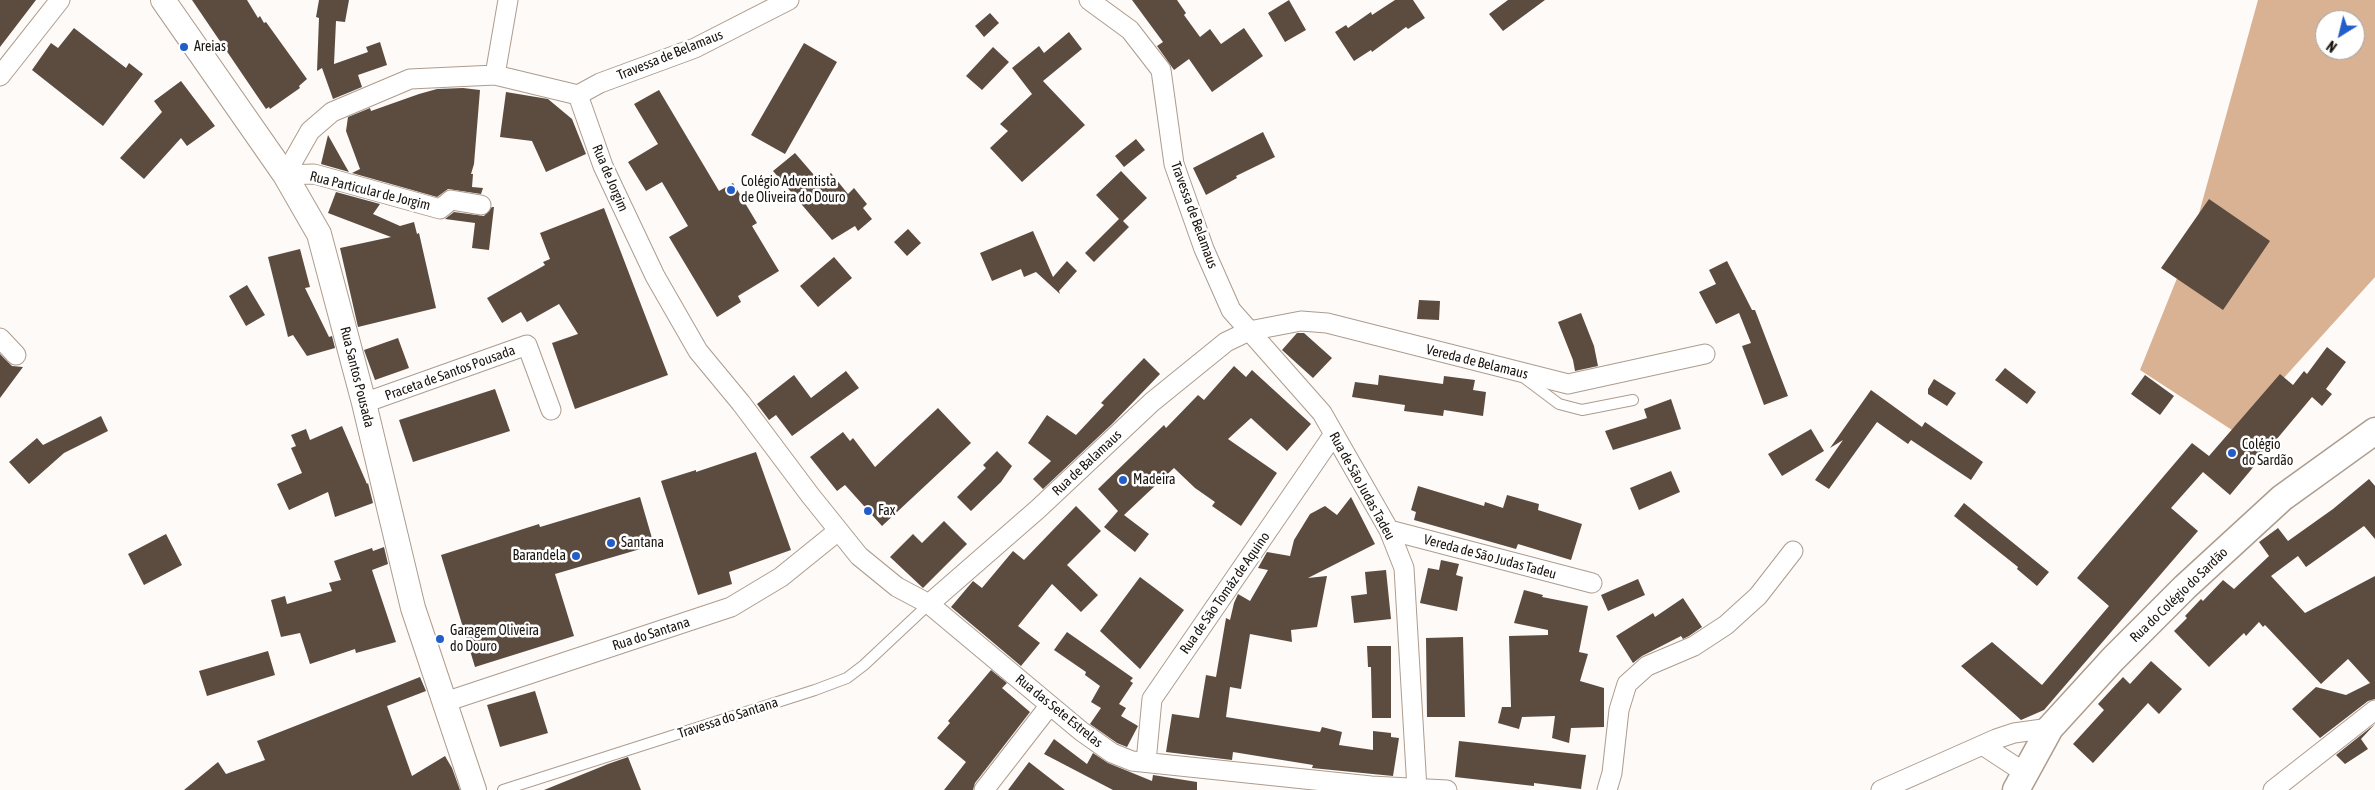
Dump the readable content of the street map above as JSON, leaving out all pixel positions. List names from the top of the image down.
{
  "streets": {
    "main road": ["Rua do Colégio do Sardão"],
    "street": [
      "Travessa de Belamaus",
      "Rua de Jorgim",
      "Rua Particular de Jorgim",
      "Vereda de Belamaus",
      "Praceta de Santos Pousada",
      "Rua Santos Pousada",
      "Rua de Balamaus",
      "Rua de São Judas Tadeu",
      "Vereda de São Judas Tadeu",
      "Rua de São Tomáz de Aquino",
      "Rua do Santana",
      "Rua das Sete Estrelas"
    ],
    "lane": ["Travessa do Santana"]
  },
  "crossings": [
    ["Travessa de Belamaus", "Rua de Jorgim"],
    ["Travessa de Belamaus", "Vereda de Belamaus"],
    ["Travessa de Belamaus", "Rua de Balamaus"],
    ["Travessa de Belamaus", "Rua de São Judas Tadeu"],
    ["Rua de Jorgim", "Rua do Santana"],
    ["Rua de Jorgim", "Rua das Sete Estrelas"],
    ["Rua Particular de Jorgim", "Rua Santos Pousada"],
    ["Vereda de Belamaus", "Rua de Balamaus"],
    ["Vereda de Belamaus", "Rua de São Judas Tadeu"],
    ["Praceta de Santos Pousada", "Rua Santos Pousada"],
    ["Rua Santos Pousada", "Rua do Santana"],
    ["Rua de Balamaus", "Rua de São Judas Tadeu"],
    ["Rua de Balamaus", "Rua das Sete Estrelas"],
    ["Rua de Balamaus", "Travessa do Santana"],
    ["Rua de São Judas Tadeu", "Vereda de São Judas Tadeu"],
    ["Rua de São Judas Tadeu", "Rua de São Tomáz de Aquino"],
    ["Rua de São Judas Tadeu", "Rua das Sete Estrelas"],
    ["Rua de São Tomáz de Aquino", "Rua das Sete Estrelas"],
    ["Rua do Santana", "Rua das Sete Estrelas"],
    ["Rua das Sete Estrelas", "Travessa do Santana"]
  ],
  "places": [
    "Areias",
    "Colégio Adventista de Oliveira do Douro",
    "Colégio do Sardão",
    "Madeira",
    "Fax",
    "Santana",
    "Barandela",
    "Garagem Oliveira do Douro"
  ],
  "north": "bottom left"
}
